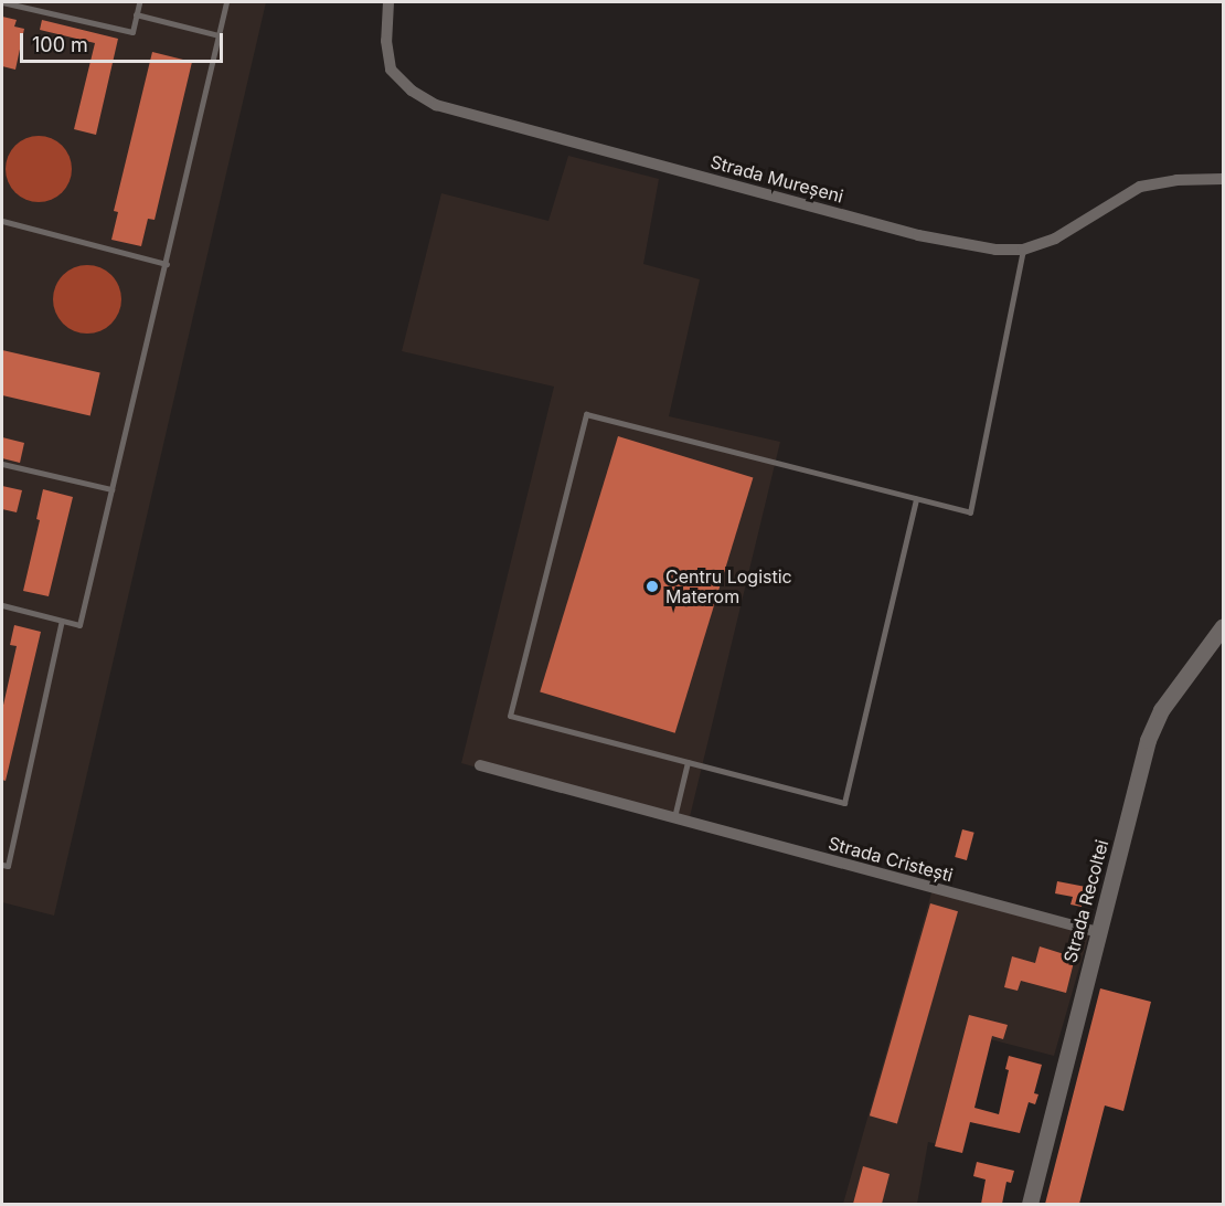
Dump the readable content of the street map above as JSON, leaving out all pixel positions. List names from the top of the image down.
{
  "streets": {
    "street": ["Strada Mureșeni", "Strada Cristești", "Strada Recoltei"]
  },
  "crossings": [
    ["Strada Cristești", "Strada Recoltei"]
  ],
  "places": ["Centru Logistic Materom"],
  "scale_bar": "100 m"
}
